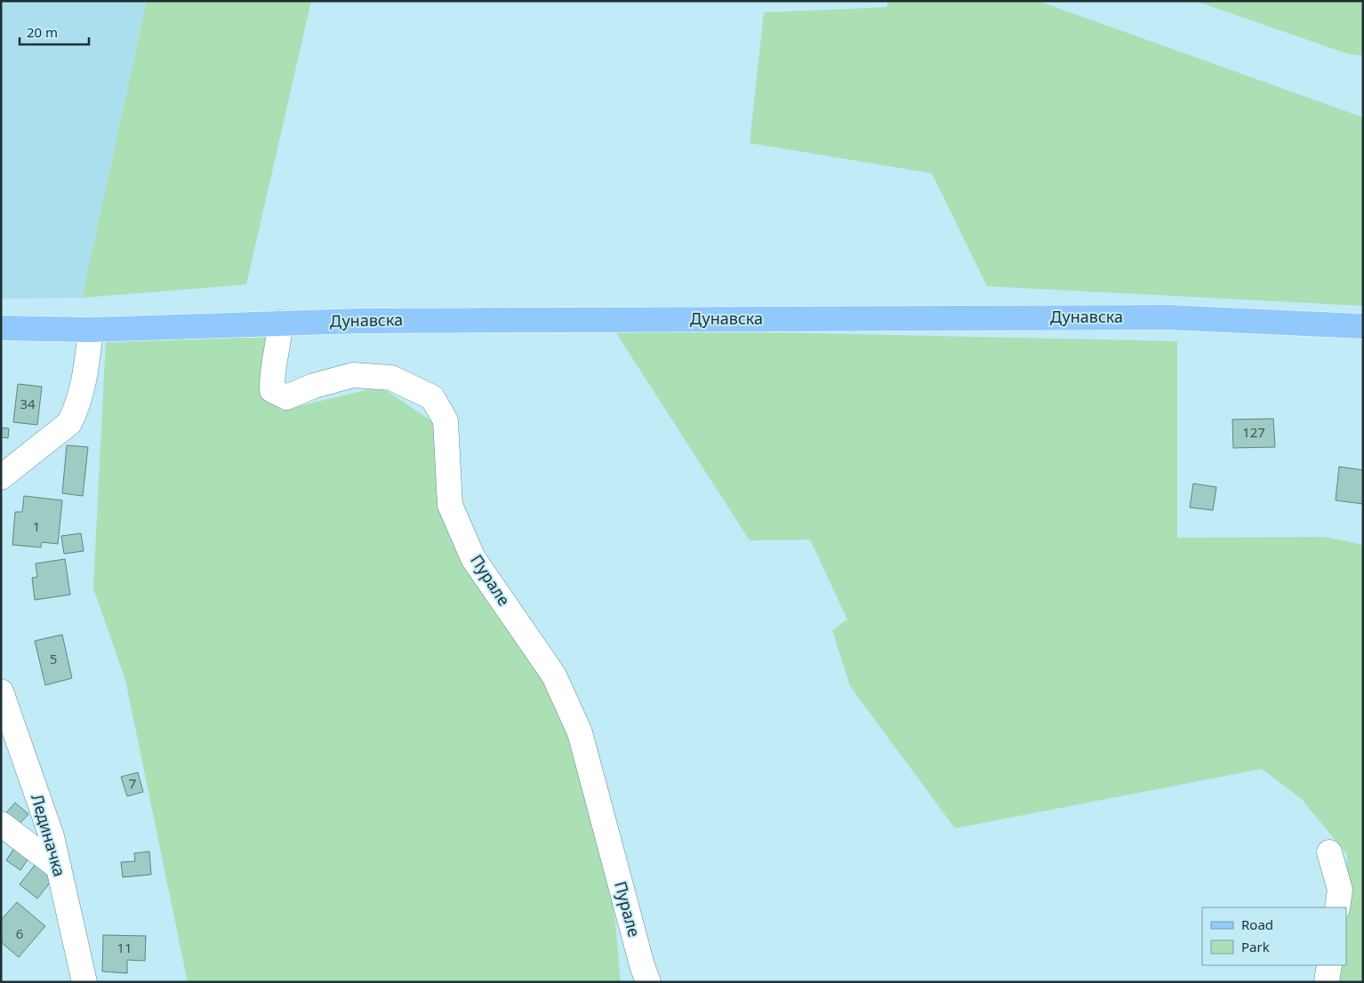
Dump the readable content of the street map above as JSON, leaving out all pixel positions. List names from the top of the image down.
{
  "streets": {
    "main road": ["Дунавска"],
    "street": ["Пурале", "Лединачка"]
  },
  "crossings": [
    ["Дунавска", "Пурале"]
  ],
  "house_numbers": [
    "34",
    "127",
    "1",
    "5",
    "7",
    "6",
    "11"
  ],
  "legend": ["Road", "Park"],
  "scale_bar": "20 m"
}
